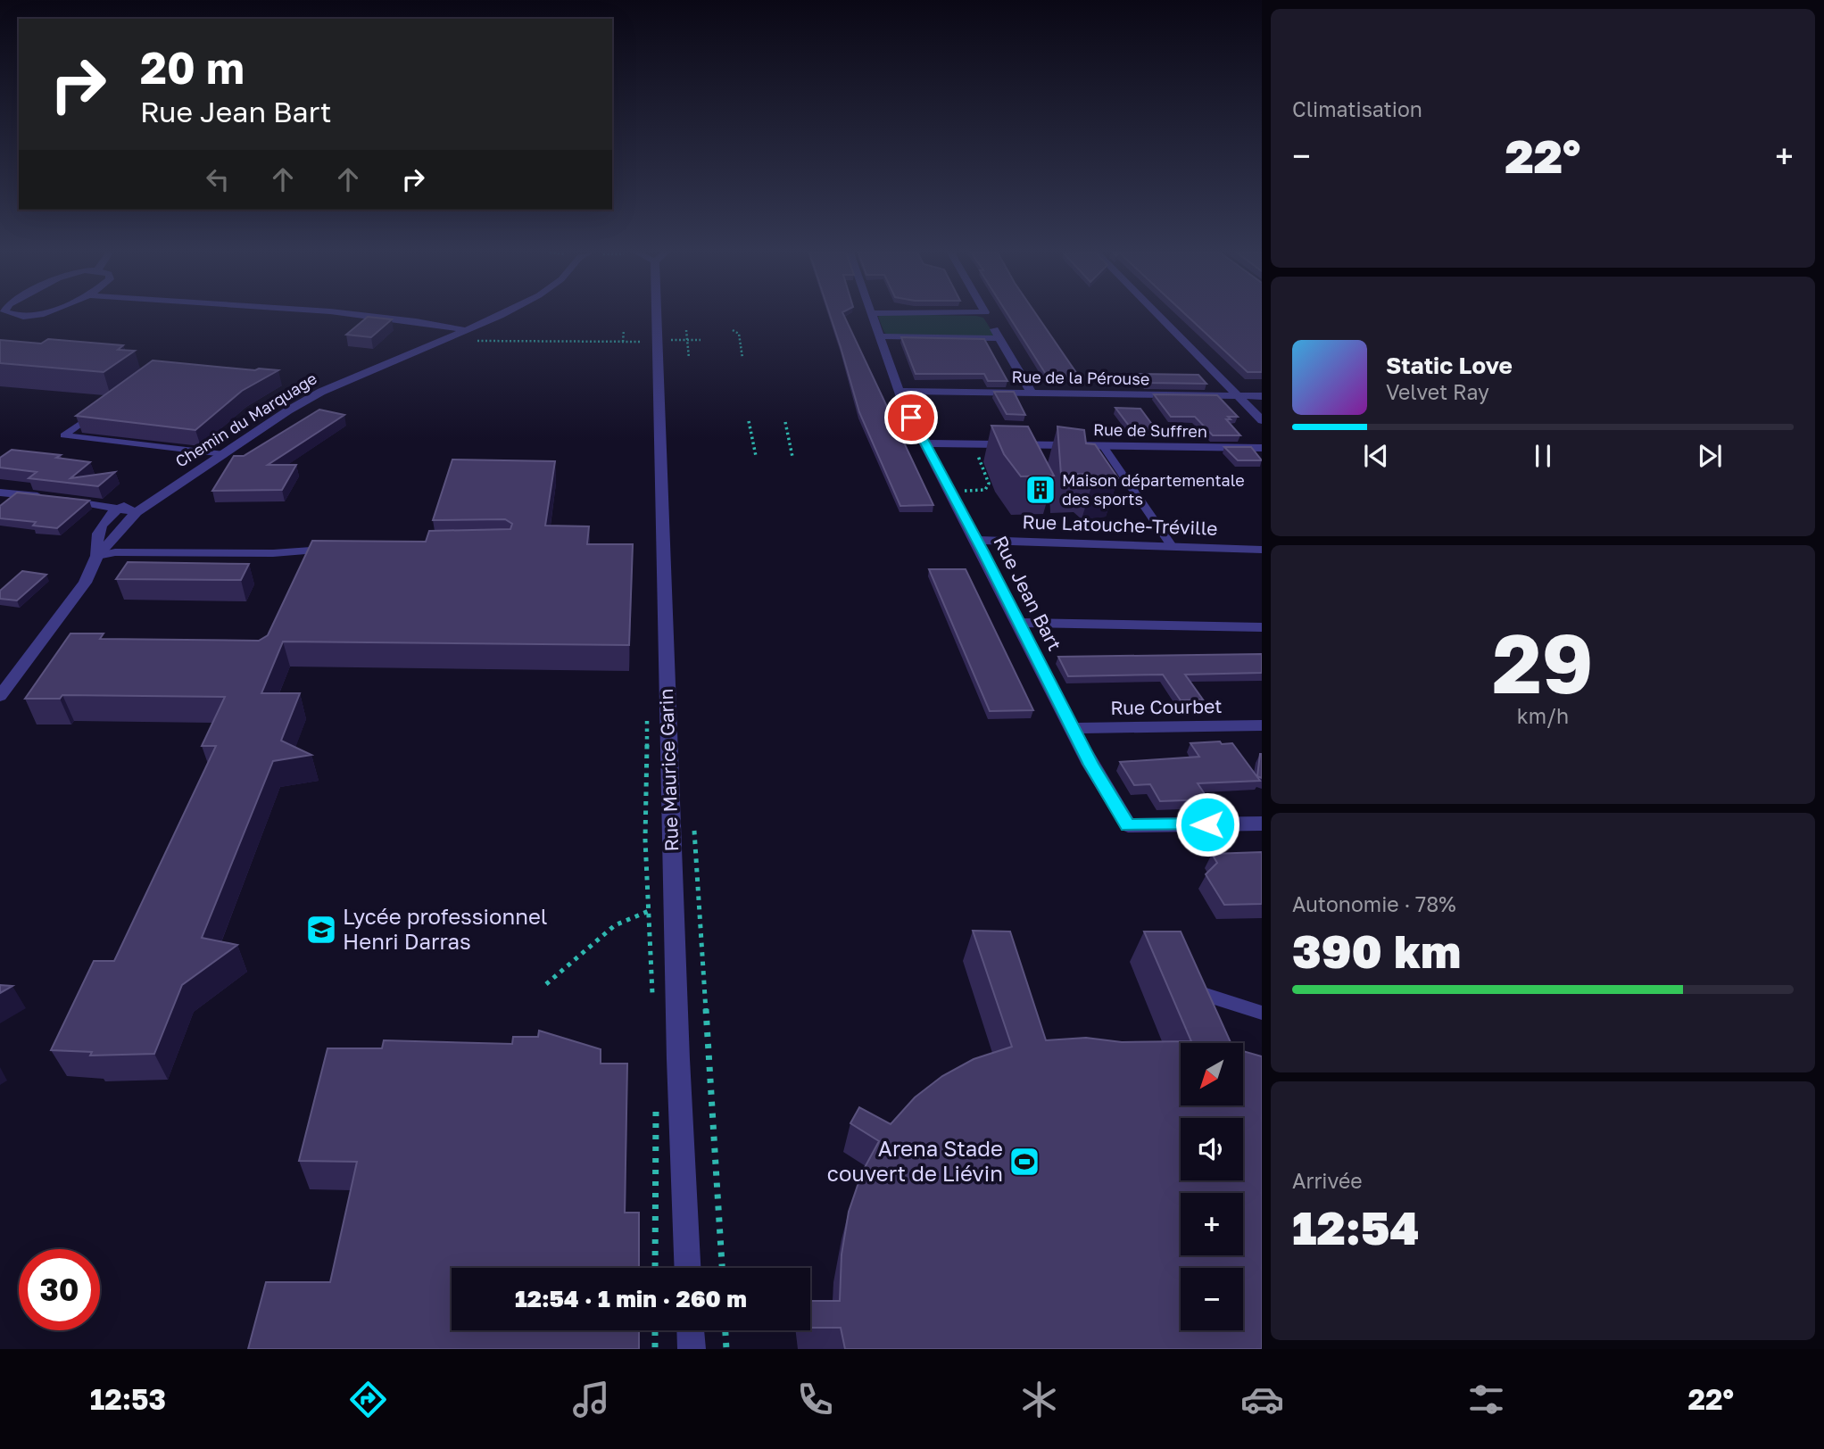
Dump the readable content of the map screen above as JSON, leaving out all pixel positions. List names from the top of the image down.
{
  "streets": {
    "street": [
      "Rue de la Pérouse",
      "Chemin du Marquage",
      "Rue de Suffren",
      "Rue Latouche-Tréville",
      "Rue Jean Bart",
      "Rue Courbet",
      "Rue Maurice Garin"
    ]
  },
  "crossings": [
    ["Rue de la Pérouse", "Rue Jean Bart"],
    ["Rue de Suffren", "Rue Jean Bart"],
    ["Rue Latouche-Tréville", "Rue Jean Bart"],
    ["Rue Jean Bart", "Rue Courbet"]
  ],
  "places": {
    "building": ["Maison départementale des sports"],
    "school or university": ["Lycée professionnel Henri Darras"],
    "sports": ["Arena Stade couvert de Liévin"]
  },
  "north": "bottom left",
  "page": {
    "tile": [
      "Climatisation",
      ["29", "km/h"],
      ["Autonomie · 78%", "390 km"],
      ["Arrivée", "12:54"]
    ],
    "turn": ["20 m", "Rue Jean Bart"],
    "heat": ["−", "22°", "+"],
    "song": ["Static Love", "Velvet Ray"],
    "map_buttons": ["+", "−"],
    "limit": "30",
    "trip": "12:54 · 1 min · 260 m",
    "tabs": ["12:53", "22°"]
  }
}
